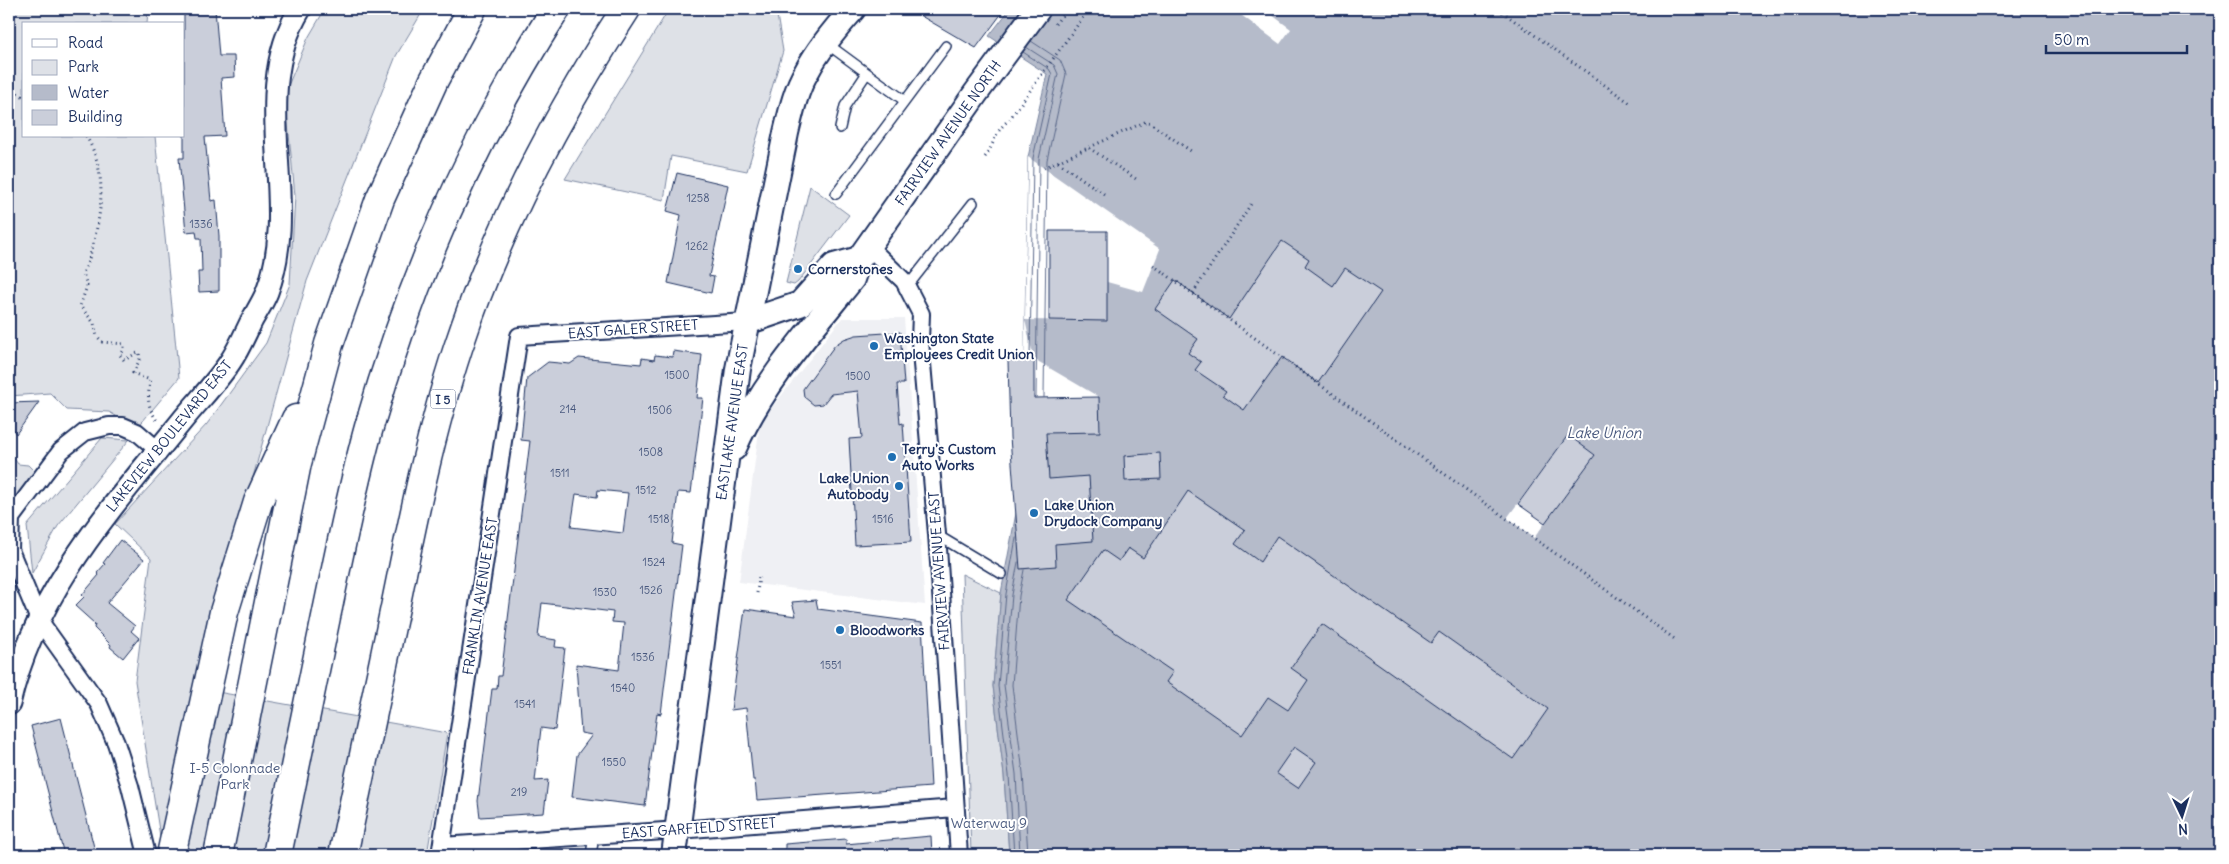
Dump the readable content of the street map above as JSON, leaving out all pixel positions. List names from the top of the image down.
{
  "streets": {
    "highway": ["I 5"],
    "main road": ["FAIRVIEW AVENUE NORTH", "EASTLAKE AVENUE EAST"],
    "street": [
      "EAST GALER STREET",
      "LAKEVIEW BOULEVARD EAST",
      "FAIRVIEW AVENUE EAST",
      "FRANKLIN AVENUE EAST",
      "EAST GARFIELD STREET"
    ]
  },
  "crossings": [
    ["FAIRVIEW AVENUE NORTH", "EASTLAKE AVENUE EAST"],
    ["FAIRVIEW AVENUE NORTH", "FAIRVIEW AVENUE EAST"],
    ["EAST GALER STREET", "EASTLAKE AVENUE EAST"],
    ["EAST GALER STREET", "FRANKLIN AVENUE EAST"],
    ["EASTLAKE AVENUE EAST", "EAST GARFIELD STREET"],
    ["FAIRVIEW AVENUE EAST", "EAST GARFIELD STREET"],
    ["FRANKLIN AVENUE EAST", "EAST GARFIELD STREET"]
  ],
  "water": ["Lake Union"],
  "parks": ["I-5 Colonnade Park", "Waterway 9"],
  "places": [
    "Cornerstones",
    "Washington State Employees Credit Union",
    "Terry's Custom Auto Works",
    "Lake Union Autobody",
    "Lake Union Drydock Company",
    "Bloodworks"
  ],
  "house_numbers": [
    "1258",
    "1336",
    "1262",
    "1500",
    "1500",
    "214",
    "1506",
    "1508",
    "1511",
    "1512",
    "1518",
    "1516",
    "1524",
    "1526",
    "1530",
    "1536",
    "1551",
    "1540",
    "1541",
    "1550",
    "219"
  ],
  "legend": [
    "Road",
    "Park",
    "Water",
    "Building"
  ],
  "scale_bar": "50 m",
  "north": "bottom"
}
